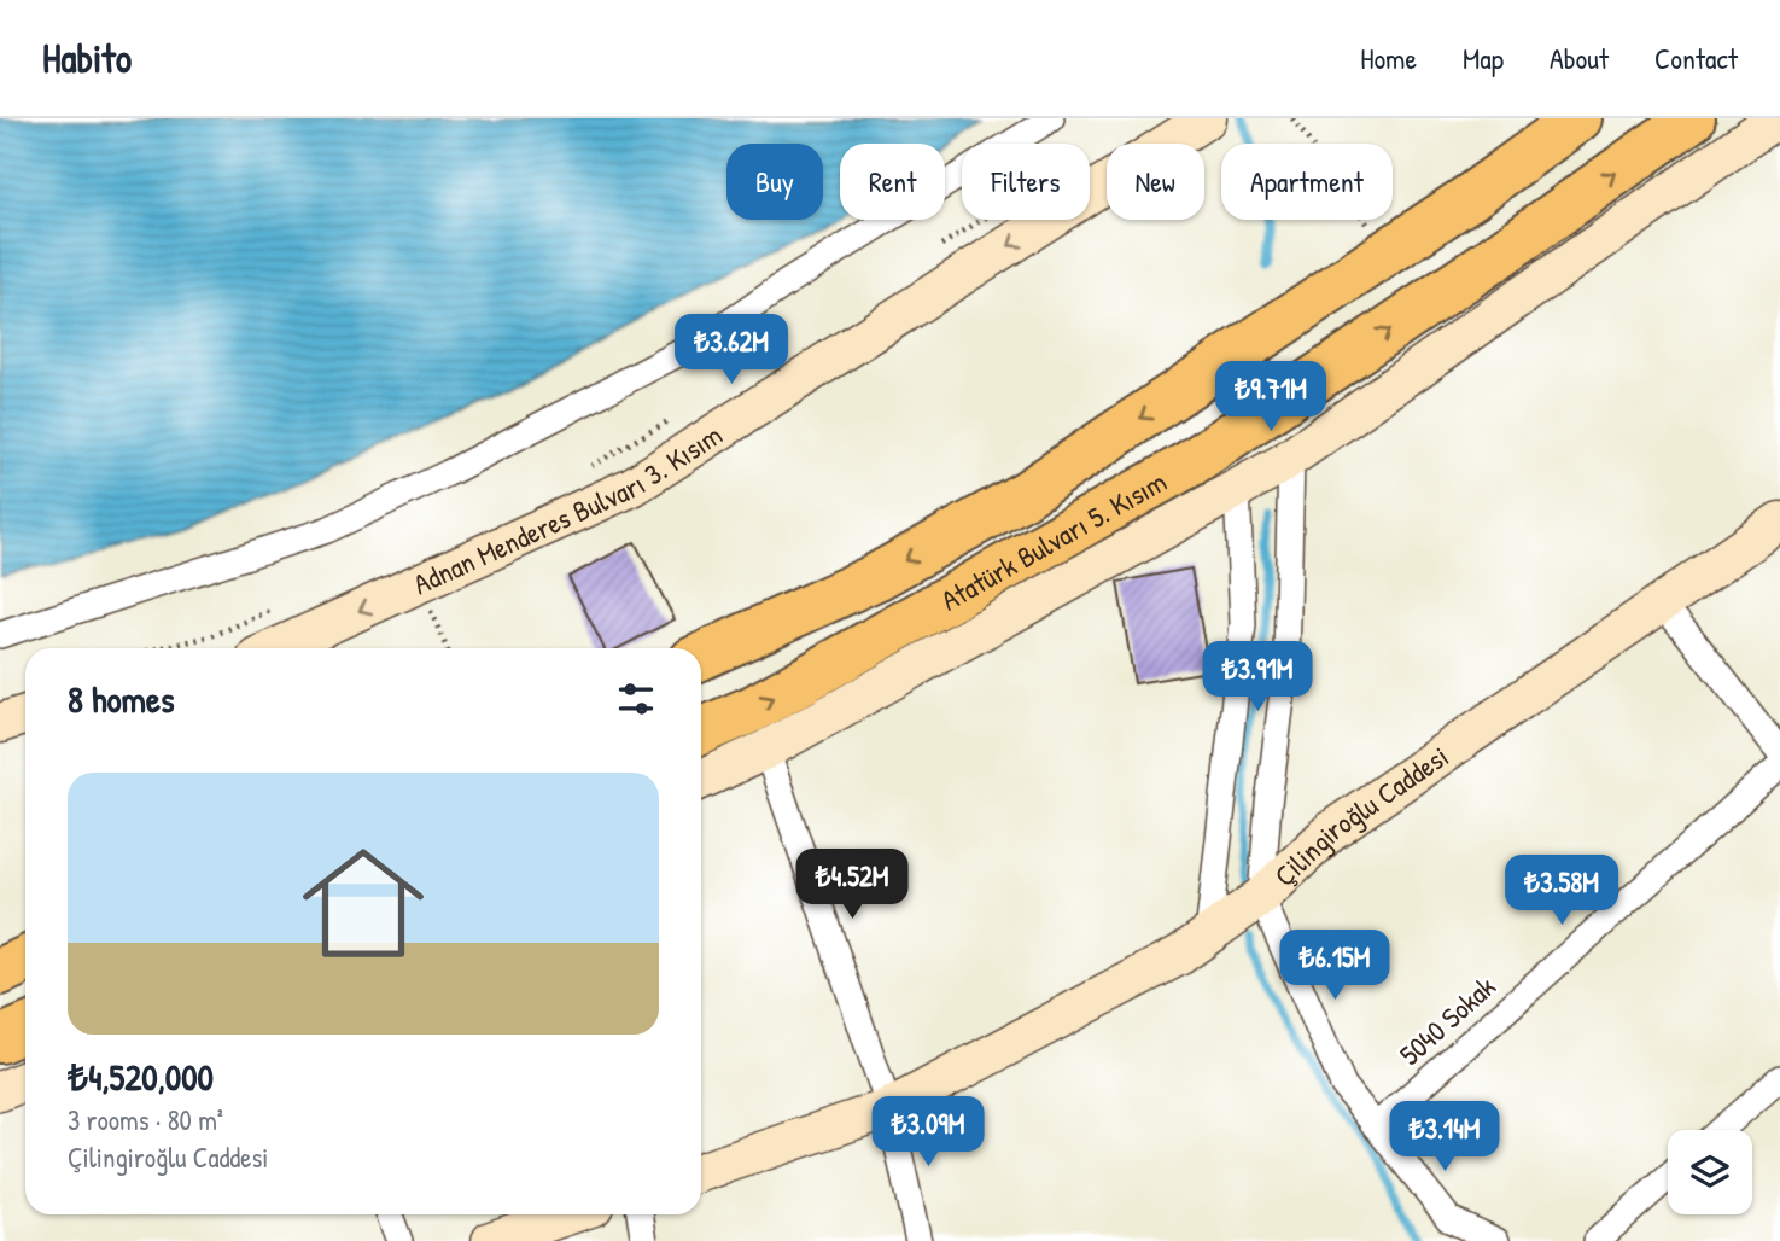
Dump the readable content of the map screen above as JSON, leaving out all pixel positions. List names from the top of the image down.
{
  "streets": {
    "highway": ["Atatürk Bulvarı 5. Kısım"],
    "street": ["Adnan Menderes Bulvarı 3. Kısım", "Çilingiroğlu Caddesi", "5040 Sokak"]
  },
  "page": {
    "header": "Habito",
    "nav": [
      "Home",
      "Map",
      "About",
      "Contact"
    ],
    "chip": [
      "Buy",
      "Rent",
      "Filters",
      "New",
      "Apartment"
    ],
    "price": [
      "₺3.62M",
      "₺9.71M",
      "₺3.91M",
      "₺4.52M",
      "₺3.58M",
      "₺6.15M",
      "₺3.09M",
      "₺3.14M"
    ],
    "heading": "8 homes",
    "list": [
      {
        "name": "₺4,520,000",
        "note": "3 rooms · 80 m² · Çilingiroğlu Caddesi"
      }
    ]
  }
}
